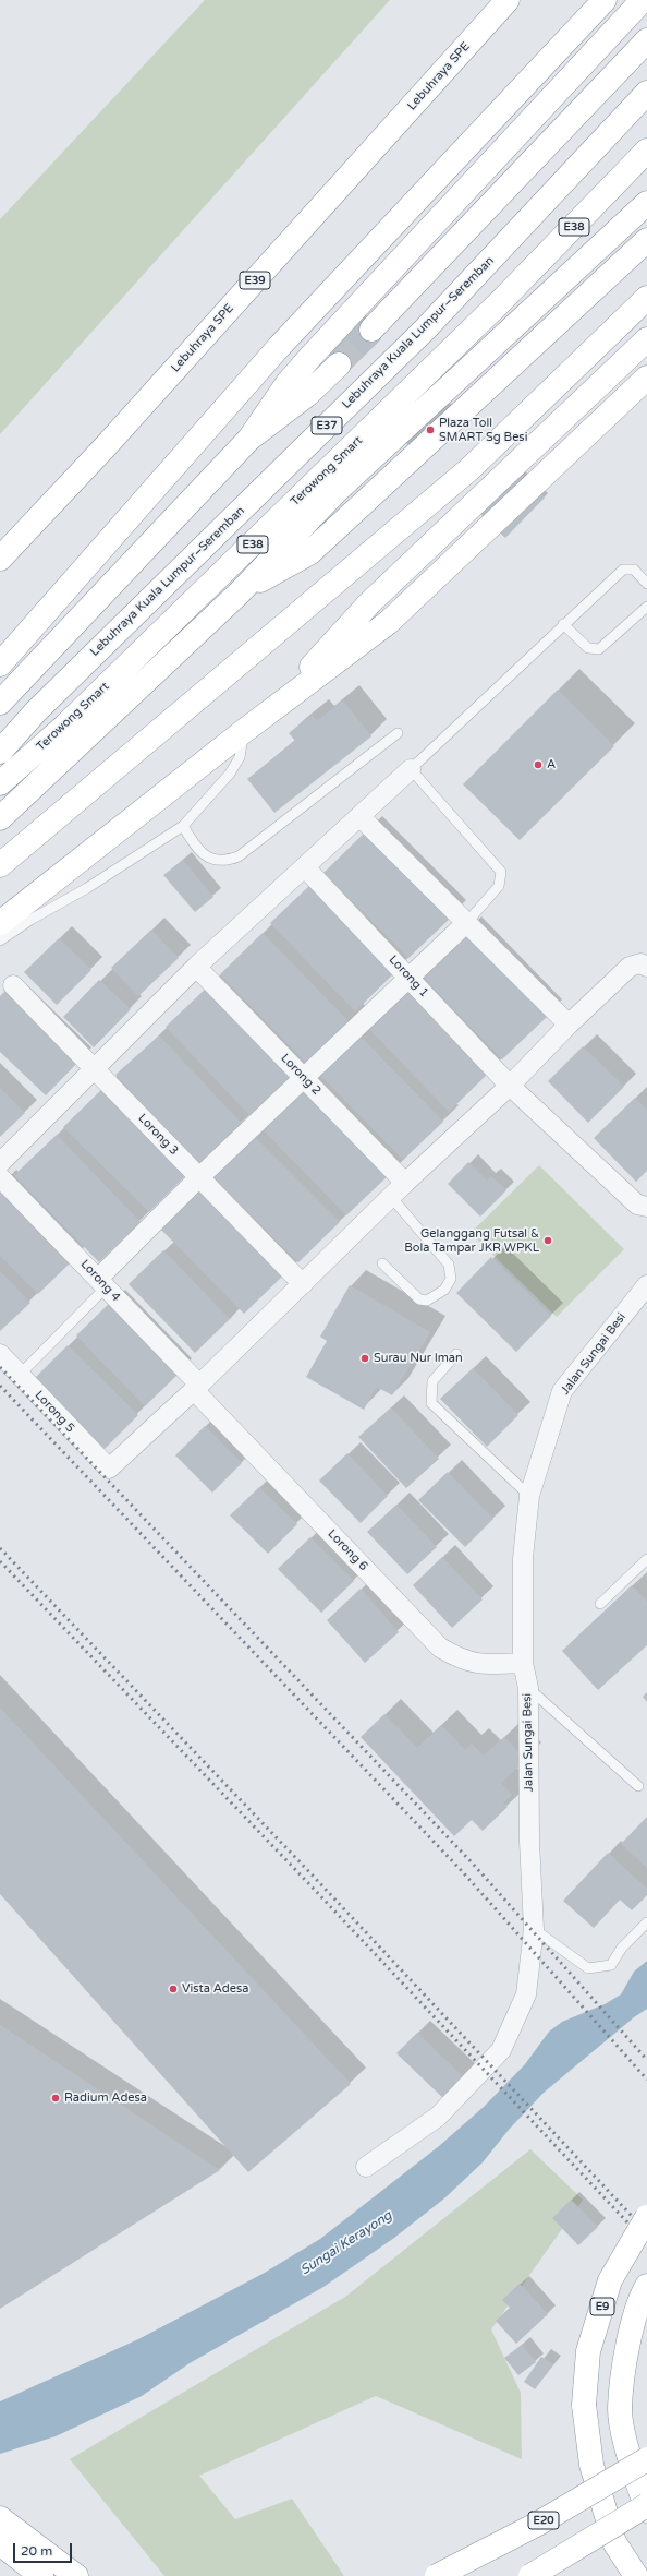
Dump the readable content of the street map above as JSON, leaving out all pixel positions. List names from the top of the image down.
{
  "streets": {
    "highway": [
      "Lebuhraya SPE",
      "E38",
      "E39",
      "Lebuhraya Kuala Lumpur–Seremban",
      "E37",
      "Terowong Smart",
      "E9",
      "E20"
    ],
    "street": [
      "Lorong 1",
      "Lorong 2",
      "Lorong 3",
      "Lorong 4",
      "Jalan Sungai Besi",
      "Lorong 5",
      "Lorong 6"
    ]
  },
  "crossings": [
    ["Lorong 4", "Lorong 5"],
    ["Lorong 4", "Lorong 6"],
    ["Jalan Sungai Besi", "Lorong 6"],
    ["Lorong 5", "Lorong 6"]
  ],
  "water": ["Sungai Kerayong"],
  "places": [
    "Plaza Toll SMART Sg Besi",
    "A",
    "Gelanggang Futsal & Bola Tampar JKR WPKL",
    "Surau Nur Iman",
    "Vista Adesa",
    "Radium Adesa"
  ],
  "scale_bar": "20 m"
}
